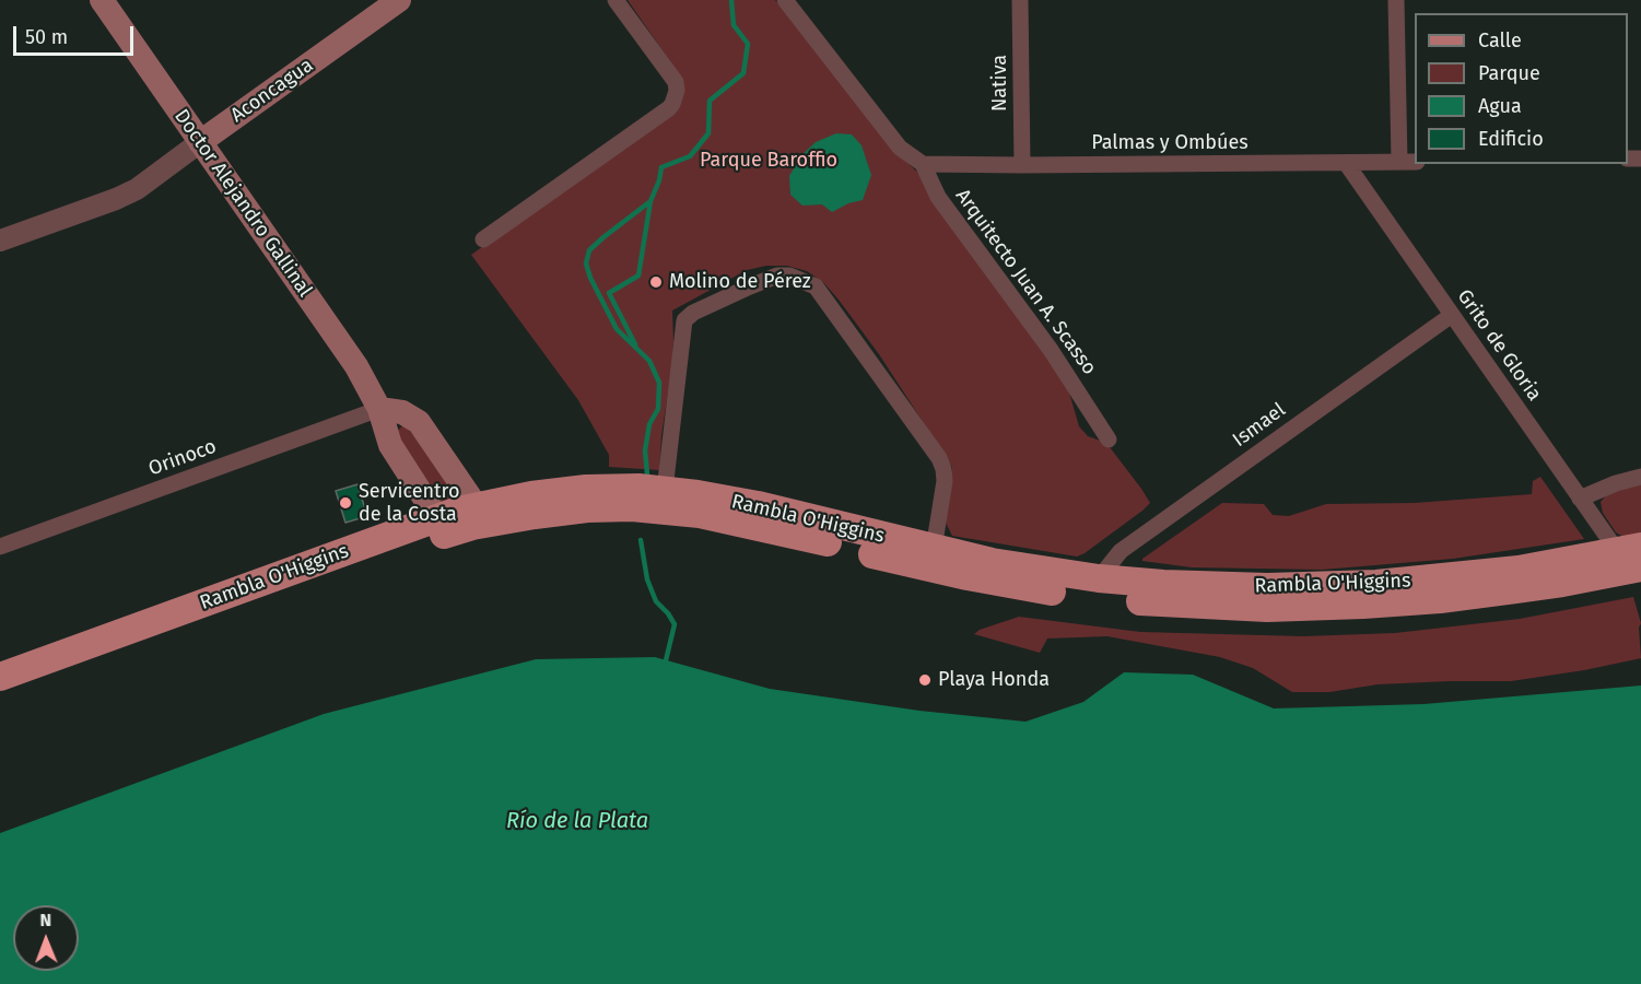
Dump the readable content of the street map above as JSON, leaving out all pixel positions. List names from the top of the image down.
{
  "streets": {
    "main road": ["Aconcagua", "Doctor Alejandro Gallinal", "Rambla O'Higgins"],
    "street": [
      "Nativa",
      "Palmas y Ombúes",
      "Arquitecto Juan A. Scasso",
      "Grito de Gloria",
      "Ismael",
      "Orinoco"
    ]
  },
  "crossings": [
    ["Nativa", "Palmas y Ombúes"],
    ["Aconcagua", "Doctor Alejandro Gallinal"],
    ["Palmas y Ombúes", "Arquitecto Juan A. Scasso"],
    ["Palmas y Ombúes", "Grito de Gloria"],
    ["Doctor Alejandro Gallinal", "Orinoco"],
    ["Doctor Alejandro Gallinal", "Rambla O'Higgins"],
    ["Grito de Gloria", "Ismael"],
    ["Grito de Gloria", "Rambla O'Higgins"],
    ["Ismael", "Rambla O'Higgins"]
  ],
  "water": ["Río de la Plata"],
  "parks": ["Parque Baroffio"],
  "places": ["Molino de Pérez", "Servicentro de la Costa", "Playa Honda"],
  "legend": [
    "Calle",
    "Parque",
    "Agua",
    "Edificio"
  ],
  "scale_bar": "50 m",
  "north": "top"
}
